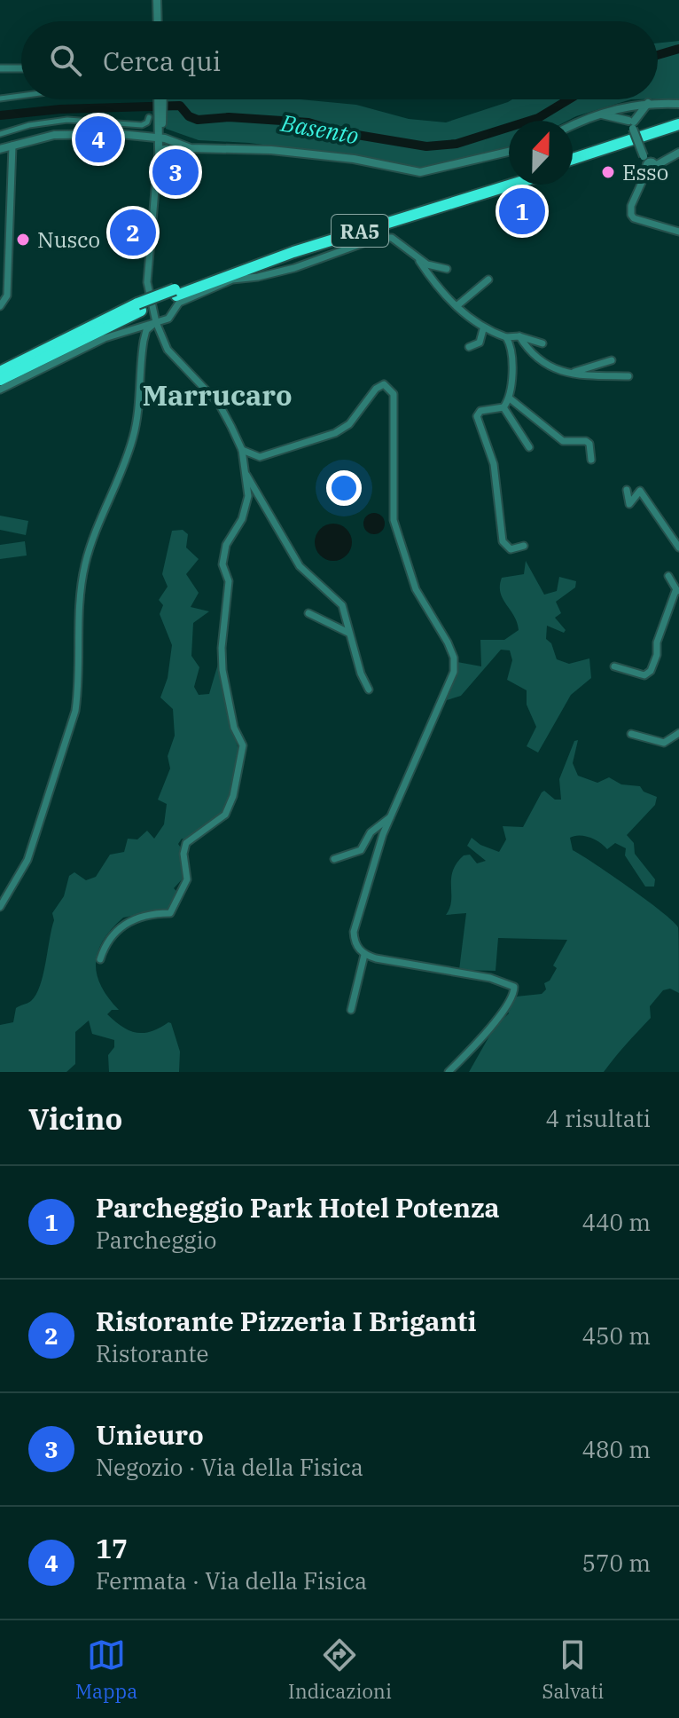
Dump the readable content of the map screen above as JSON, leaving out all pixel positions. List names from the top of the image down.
{
  "streets": {
    "highway": ["RA5"]
  },
  "districts": ["Marrucaro"],
  "water": ["Basento"],
  "places": ["Esso", "Nusco"],
  "north": "top",
  "page": {
    "search": "Cerca qui",
    "pins": [
      "4",
      "3",
      "1",
      "2"
    ],
    "heading": ["Vicino", "4 risultati"],
    "list": [
      {
        "mark": "1",
        "name": "Parcheggio Park Hotel Potenza",
        "note": "Parcheggio",
        "value": "440 m"
      },
      {
        "mark": "2",
        "name": "Ristorante Pizzeria I Briganti",
        "note": "Ristorante",
        "value": "450 m"
      },
      {
        "mark": "3",
        "name": "Unieuro",
        "note": "Negozio · Via della Fisica",
        "value": "480 m"
      },
      {
        "mark": "4",
        "name": "17",
        "note": "Fermata · Via della Fisica",
        "value": "570 m"
      }
    ],
    "nav": ["Mappa", "Indicazioni", "Salvati"]
  }
}
